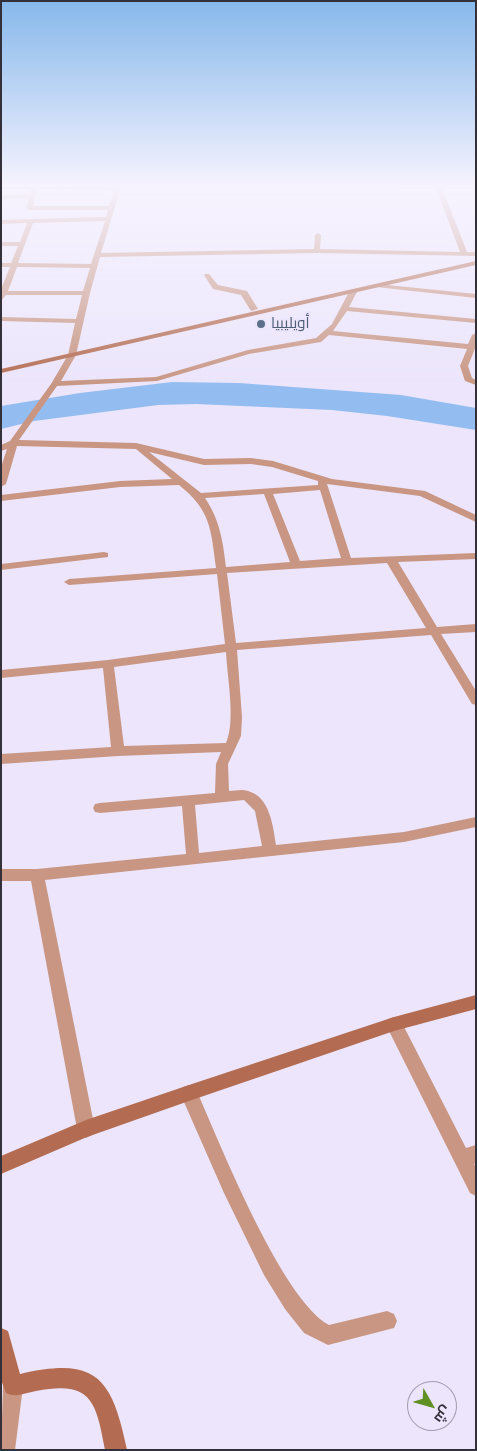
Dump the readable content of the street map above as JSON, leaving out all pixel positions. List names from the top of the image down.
{
  "places": ["أويليبيا"],
  "north": "bottom right"
}
